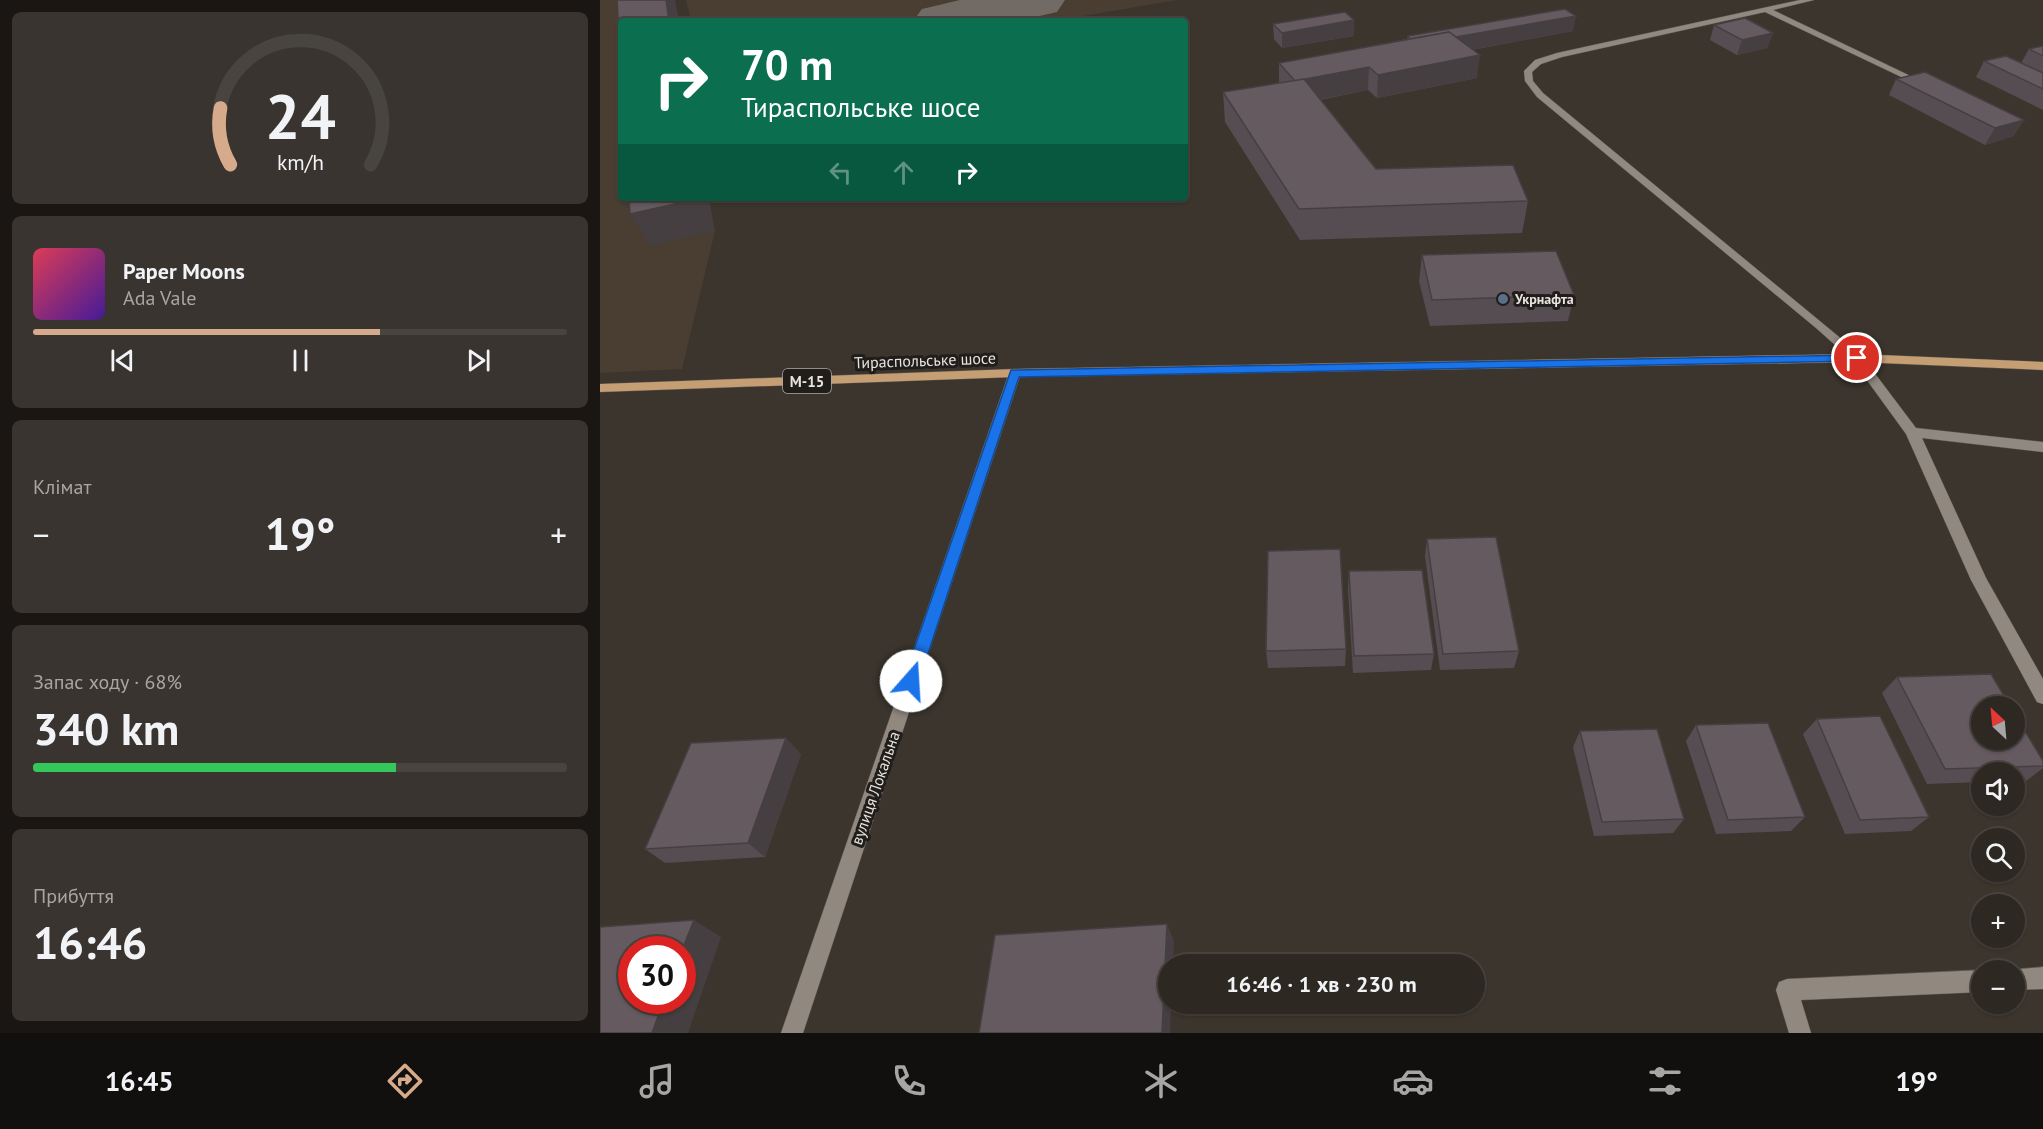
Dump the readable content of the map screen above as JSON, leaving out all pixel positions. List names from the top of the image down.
{
  "streets": {
    "main road": ["Тираспольське шосе", "М-15"],
    "street": ["вулиця Локальна"]
  },
  "crossings": [
    ["Тираспольське шосе", "вулиця Локальна"]
  ],
  "places": ["Укрнафта"],
  "north": "top left",
  "page": {
    "turn": ["70 m", "Тираспольське шосе"],
    "song": ["Paper Moons", "Ada Vale"],
    "tile": [
      "Клімат",
      ["Запас ходу · 68%", "340 km"],
      ["Прибуття", "16:46"]
    ],
    "heat": ["−", "19°", "+"],
    "map_buttons": ["+", "−"],
    "limit": "30",
    "trip": "16:46 · 1 хв · 230 m",
    "tabs": ["16:45", "19°"],
    "gauge": ["24", "km/h"]
  }
}
